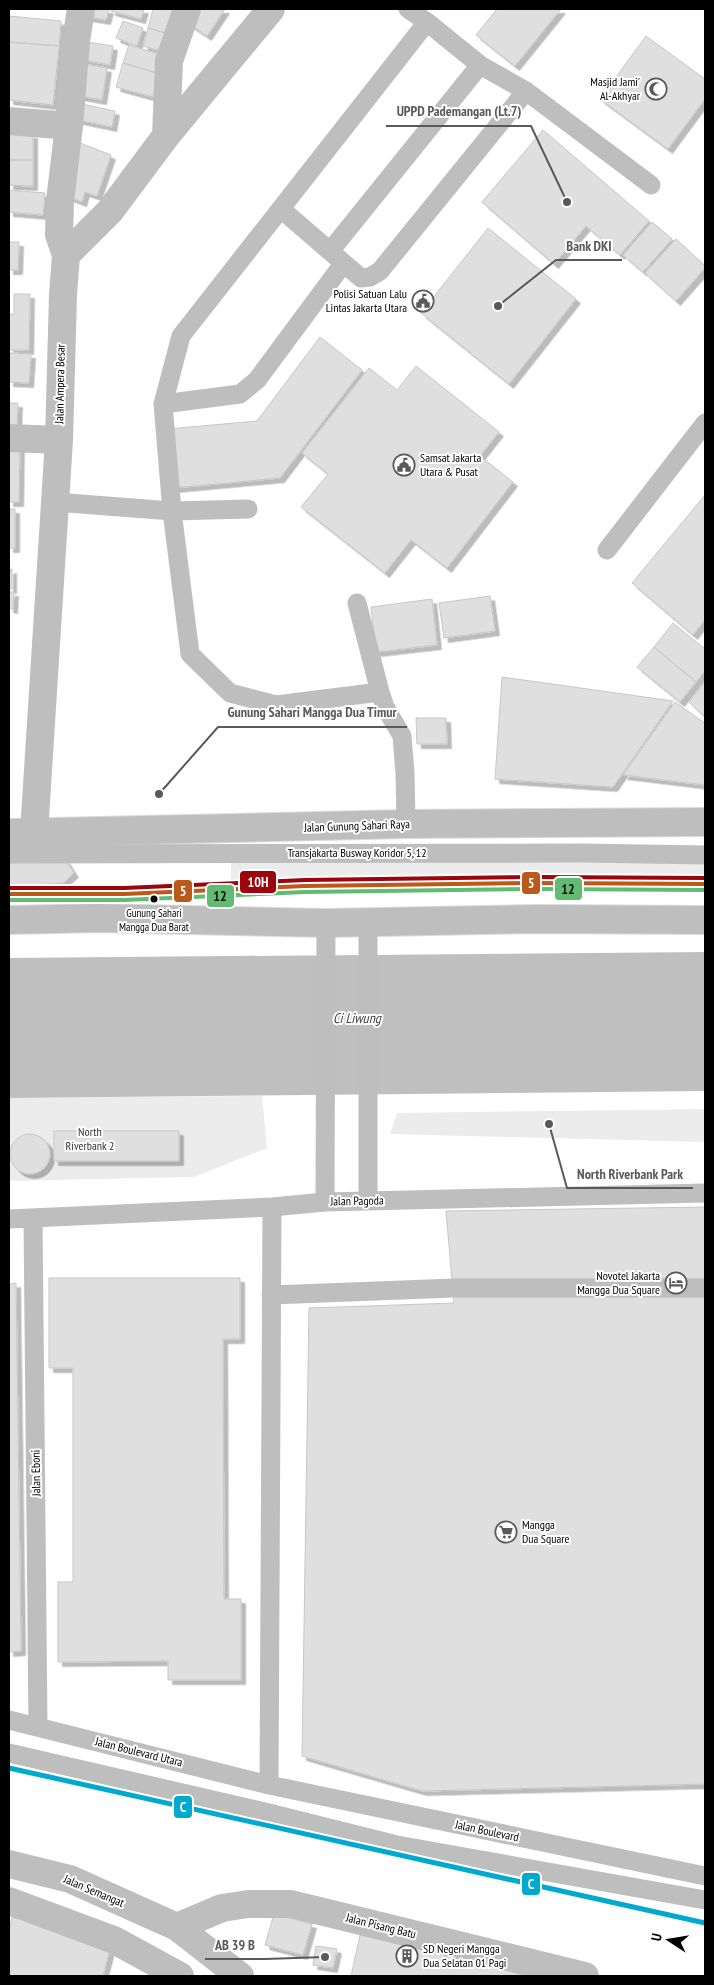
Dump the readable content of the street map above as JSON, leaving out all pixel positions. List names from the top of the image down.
{
  "streets": {
    "street": [
      "Jalan Ampera Besar",
      "Jalan Gunung Sahari Raya",
      "Jalan Semangat",
      "Jalan Pisang Batu"
    ],
    "lane": [
      "Transjakarta Busway Koridor 5, 12",
      "Jalan Pagoda",
      "Jalan Eboni",
      "Jalan Boulevard Utara",
      "Jalan Boulevard"
    ]
  },
  "crossings": [
    ["Jalan Ampera Besar", "Jalan Gunung Sahari Raya"],
    ["Jalan Pagoda", "Jalan Eboni"],
    ["Jalan Eboni", "Jalan Boulevard Utara"],
    ["Jalan Boulevard Utara", "Jalan Boulevard"],
    ["Jalan Semangat", "Jalan Pisang Batu"]
  ],
  "water": ["Ci Liwung"],
  "parks": ["North Riverbank 2"],
  "places": {
    "mosque": ["Masjid Jami' Al-Akhyar"],
    "other": [
      "UPPD Pademangan (Lt.7)",
      "Bank DKI",
      "Gunung Sahari Mangga Dua Timur",
      "Gunung Sahari Mangga Dua Barat",
      "North Riverbank Park",
      "AB 39 B"
    ],
    "public building": ["Polisi Satuan Lalu Lintas Jakarta Utara", "Samsat Jakarta Utara & Pusat"],
    "hotel": ["Novotel Jakarta Mangga Dua Square"],
    "supermarket": ["Mangga Dua Square"],
    "building": ["SD Negeri Mangga Dua Selatan 01 Pagi"]
  },
  "lines": [
    "transit line 10H",
    "transit line 5",
    "transit line 12",
    "transit line C"
  ],
  "north": "left"
}
